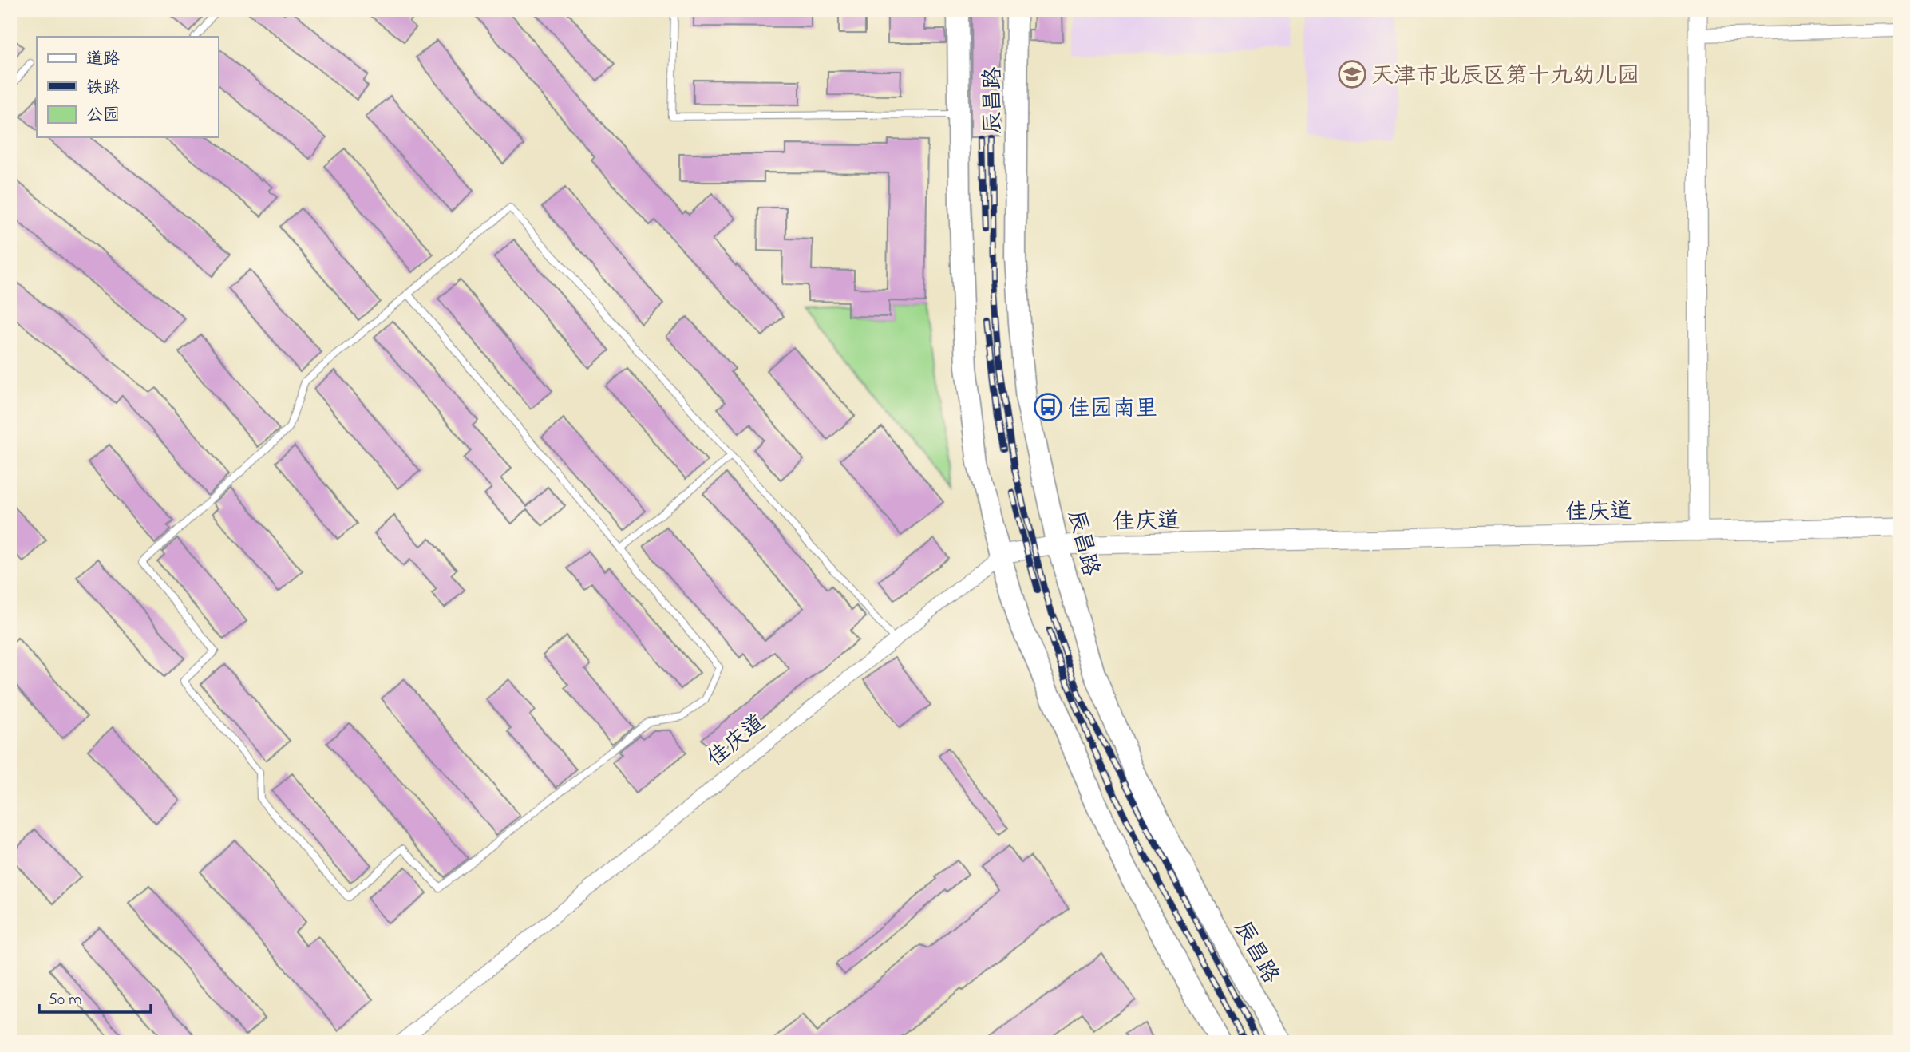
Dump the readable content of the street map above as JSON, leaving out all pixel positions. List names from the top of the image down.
{
  "streets": {
    "main road": ["辰昌路"],
    "street": ["佳庆道"]
  },
  "crossings": [
    ["辰昌路", "佳庆道"]
  ],
  "places": {
    "school or university": ["天津市北辰区第十九幼儿园"],
    "bus stop": ["佳园南里"]
  },
  "legend": ["道路", "铁路", "公园"],
  "scale_bar": "50 m"
}
